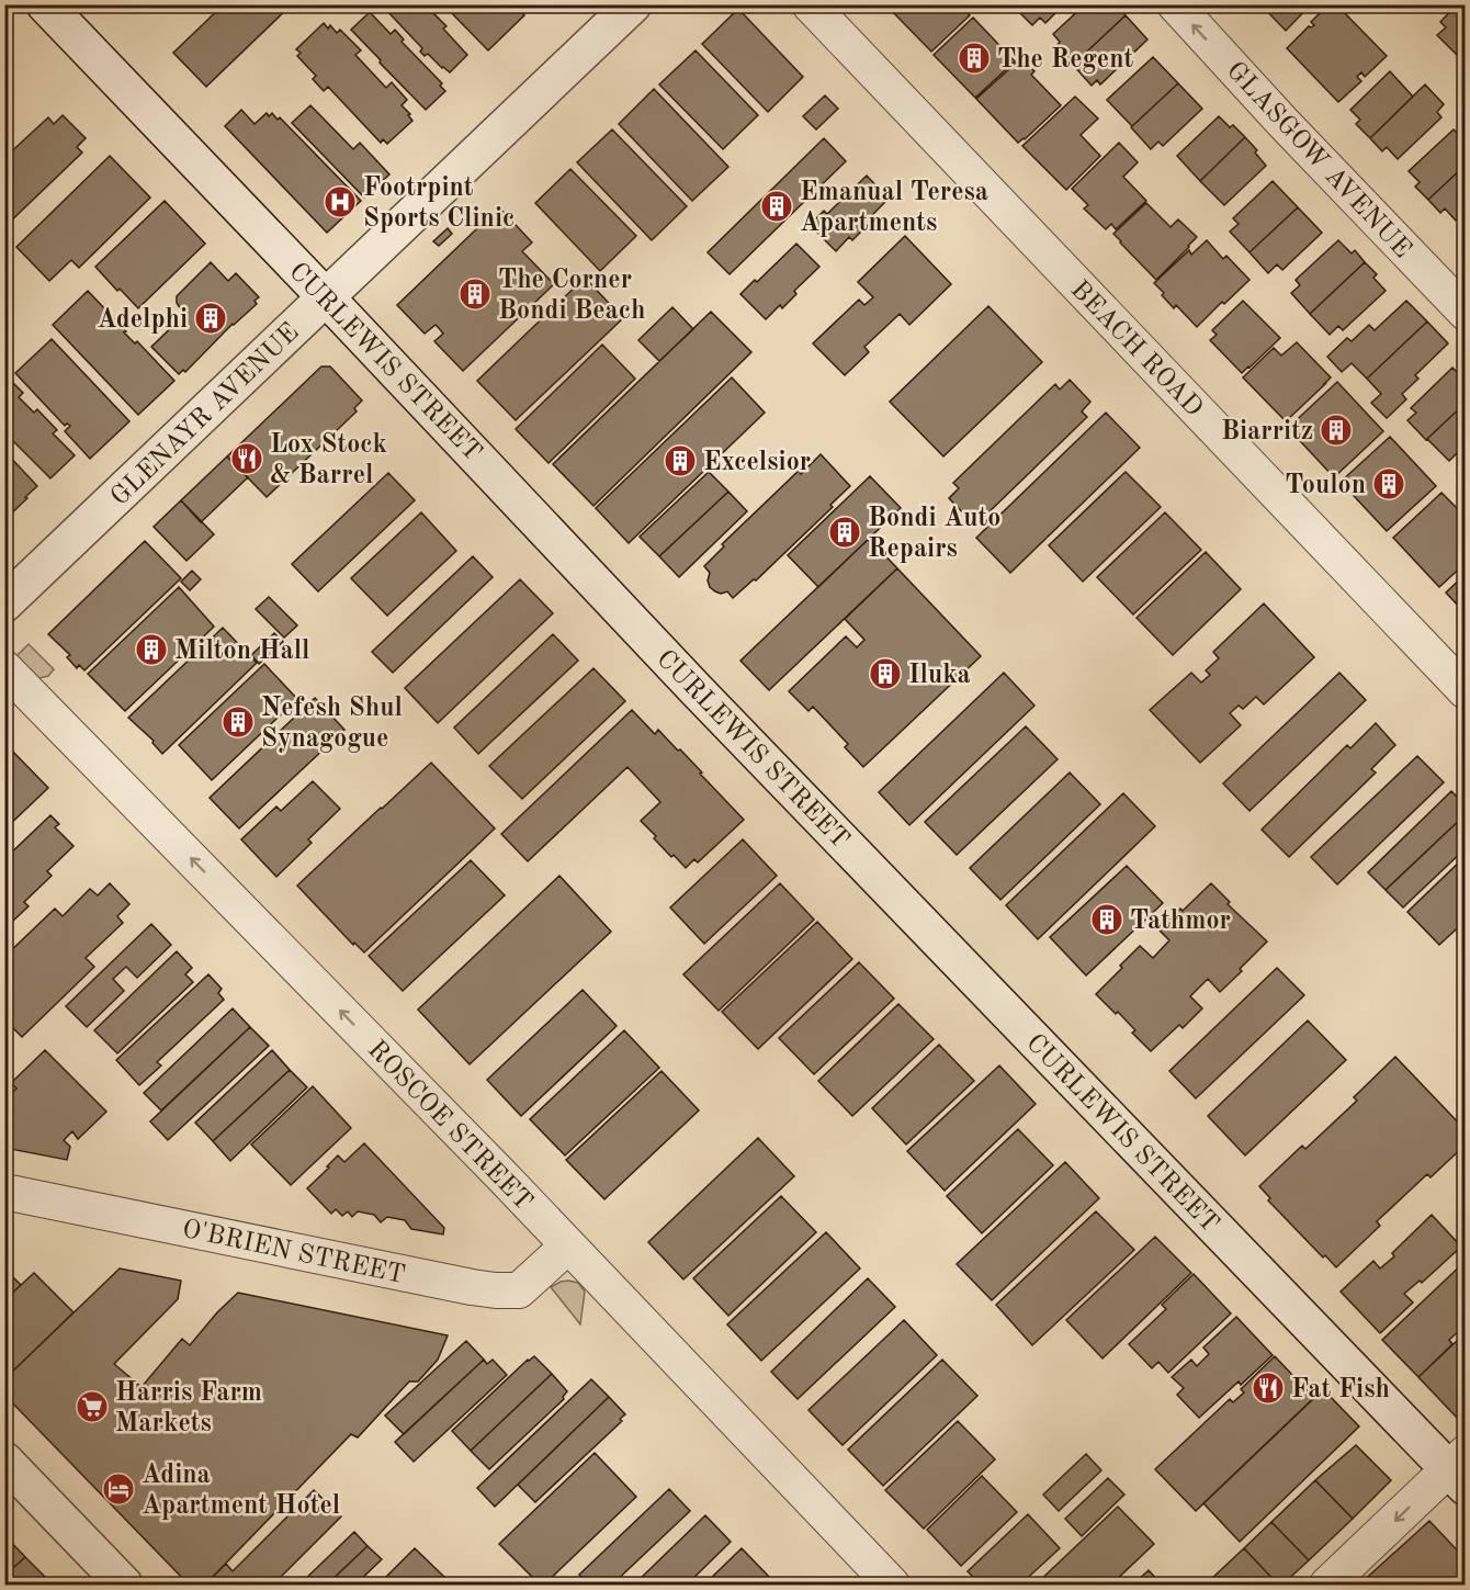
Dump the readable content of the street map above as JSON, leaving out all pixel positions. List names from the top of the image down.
{
  "streets": {
    "main road": ["CURLEWIS STREET", "GLENAYR AVENUE"],
    "street": [
      "GLASGOW AVENUE",
      "BEACH ROAD",
      "ROSCOE STREET",
      "O'BRIEN STREET"
    ]
  },
  "crossings": [
    ["CURLEWIS STREET", "GLENAYR AVENUE"],
    ["ROSCOE STREET", "O'BRIEN STREET"]
  ],
  "one_way": ["GLASGOW AVENUE", "ROSCOE STREET"],
  "places": {
    "building": [
      "The Regent",
      "Emanual Teresa Apartments",
      "The Corner Bondi Beach",
      "Adelphi",
      "Biarritz",
      "Excelsior",
      "Toulon",
      "Bondi Auto Repairs",
      "Milton Hall",
      "Iluka",
      "Nefesh Shul Synagogue",
      "Tathmor"
    ],
    "hospital": ["Footrpint Sports Clinic"],
    "restaurant": ["Lox Stock & Barrel", "Fat Fish"],
    "supermarket": ["Harris Farm Markets"],
    "hotel": ["Adina Apartment Hotel"]
  }
}
